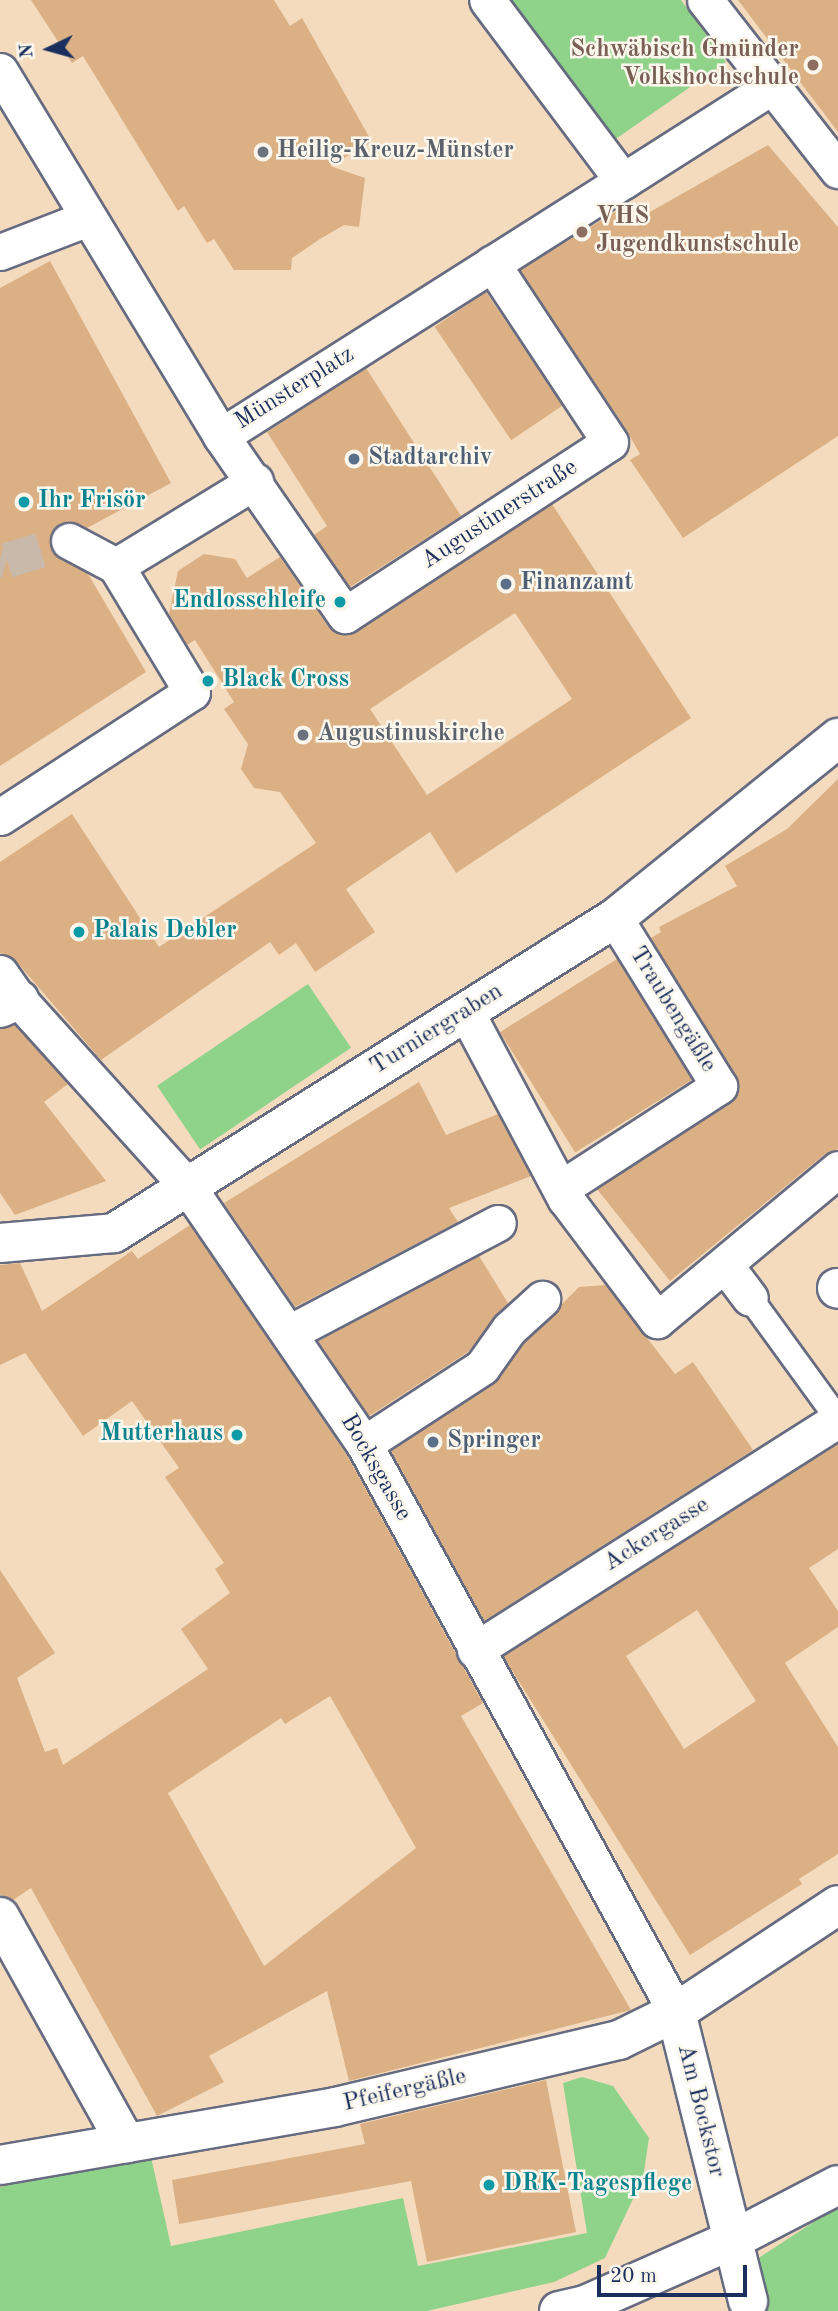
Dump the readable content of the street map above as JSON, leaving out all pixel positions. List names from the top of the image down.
{
  "streets": {
    "street": [
      "Münsterplatz",
      "Augustinerstraße",
      "Traubengäßle",
      "Turniergraben",
      "Bocksgasse",
      "Ackergasse",
      "Pfeifergäßle",
      "Am Bockstor"
    ]
  },
  "crossings": [
    ["Münsterplatz", "Augustinerstraße"],
    ["Traubengäßle", "Turniergraben"],
    ["Turniergraben", "Bocksgasse"],
    ["Bocksgasse", "Ackergasse"],
    ["Bocksgasse", "Pfeifergäßle"],
    ["Bocksgasse", "Am Bockstor"],
    ["Pfeifergäßle", "Am Bockstor"]
  ],
  "places": [
    "Schwäbisch Gmünder Volkshochschule",
    "Heilig-Kreuz-Münster",
    "VHS Jugendkunstschule",
    "Stadtarchiv",
    "Ihr Frisör",
    "Finanzamt",
    "Endlosschleife",
    "Black Cross",
    "Augustinuskirche",
    "Palais Debler",
    "Mutterhaus",
    "Springer",
    "DRK-Tagespflege"
  ],
  "scale_bar": "20 m",
  "north": "left"
}
